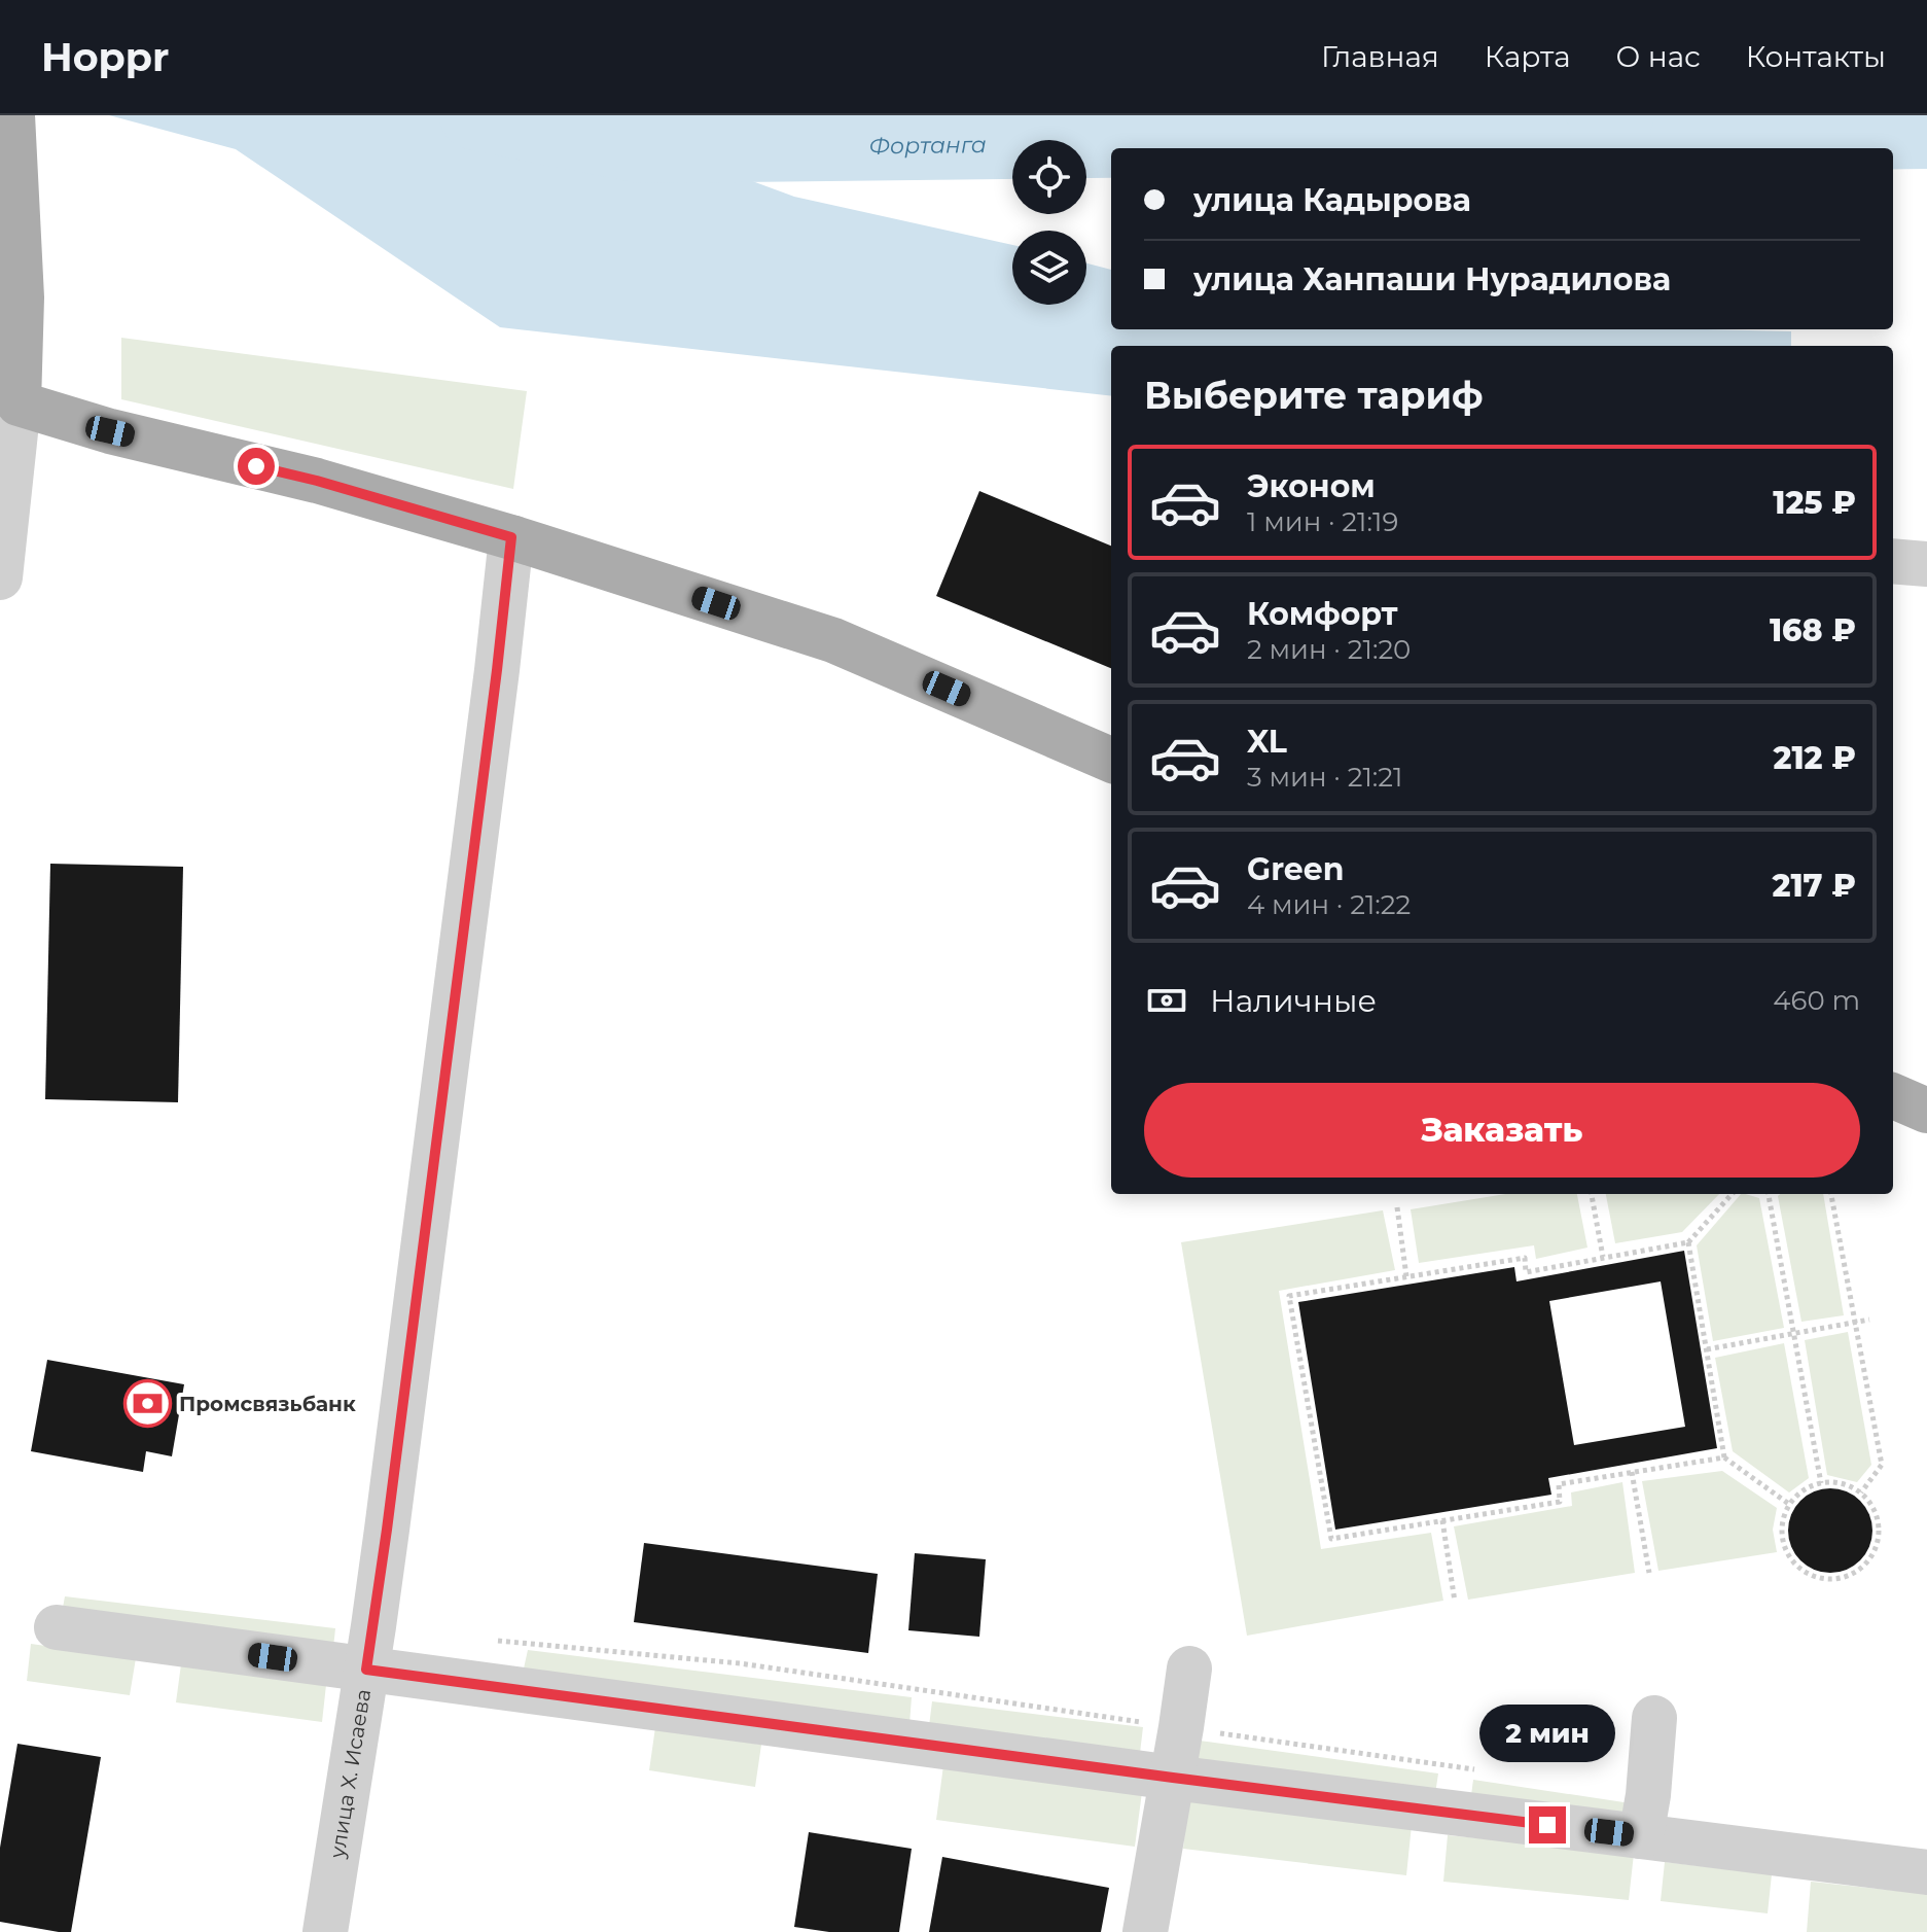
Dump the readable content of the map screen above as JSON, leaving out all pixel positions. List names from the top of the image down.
{
  "streets": {
    "street": ["улица Х. Исаева"]
  },
  "water": ["Фортанга"],
  "places": {
    "bank": ["Промсвязьбанк"]
  },
  "page": {
    "header": "Hoppr",
    "nav": [
      "Главная",
      "Карта",
      "О нас",
      "Контакты"
    ],
    "banner": ["улица Кадырова", "улица Ханпаши Нурадилова"],
    "heading": "Выберите тариф",
    "list": [
      {
        "name": "Эконом",
        "note": "1 мин · 21:19",
        "value": "125 ₽"
      },
      {
        "name": "Комфорт",
        "note": "2 мин · 21:20",
        "value": "168 ₽"
      },
      {
        "name": "XL",
        "note": "3 мин · 21:21",
        "value": "212 ₽"
      },
      {
        "name": "Green",
        "note": "4 мин · 21:22",
        "value": "217 ₽"
      }
    ],
    "pay": ["Наличные", "460 m"],
    "buttons": "Заказать",
    "bubble": "2 мин"
  }
}
